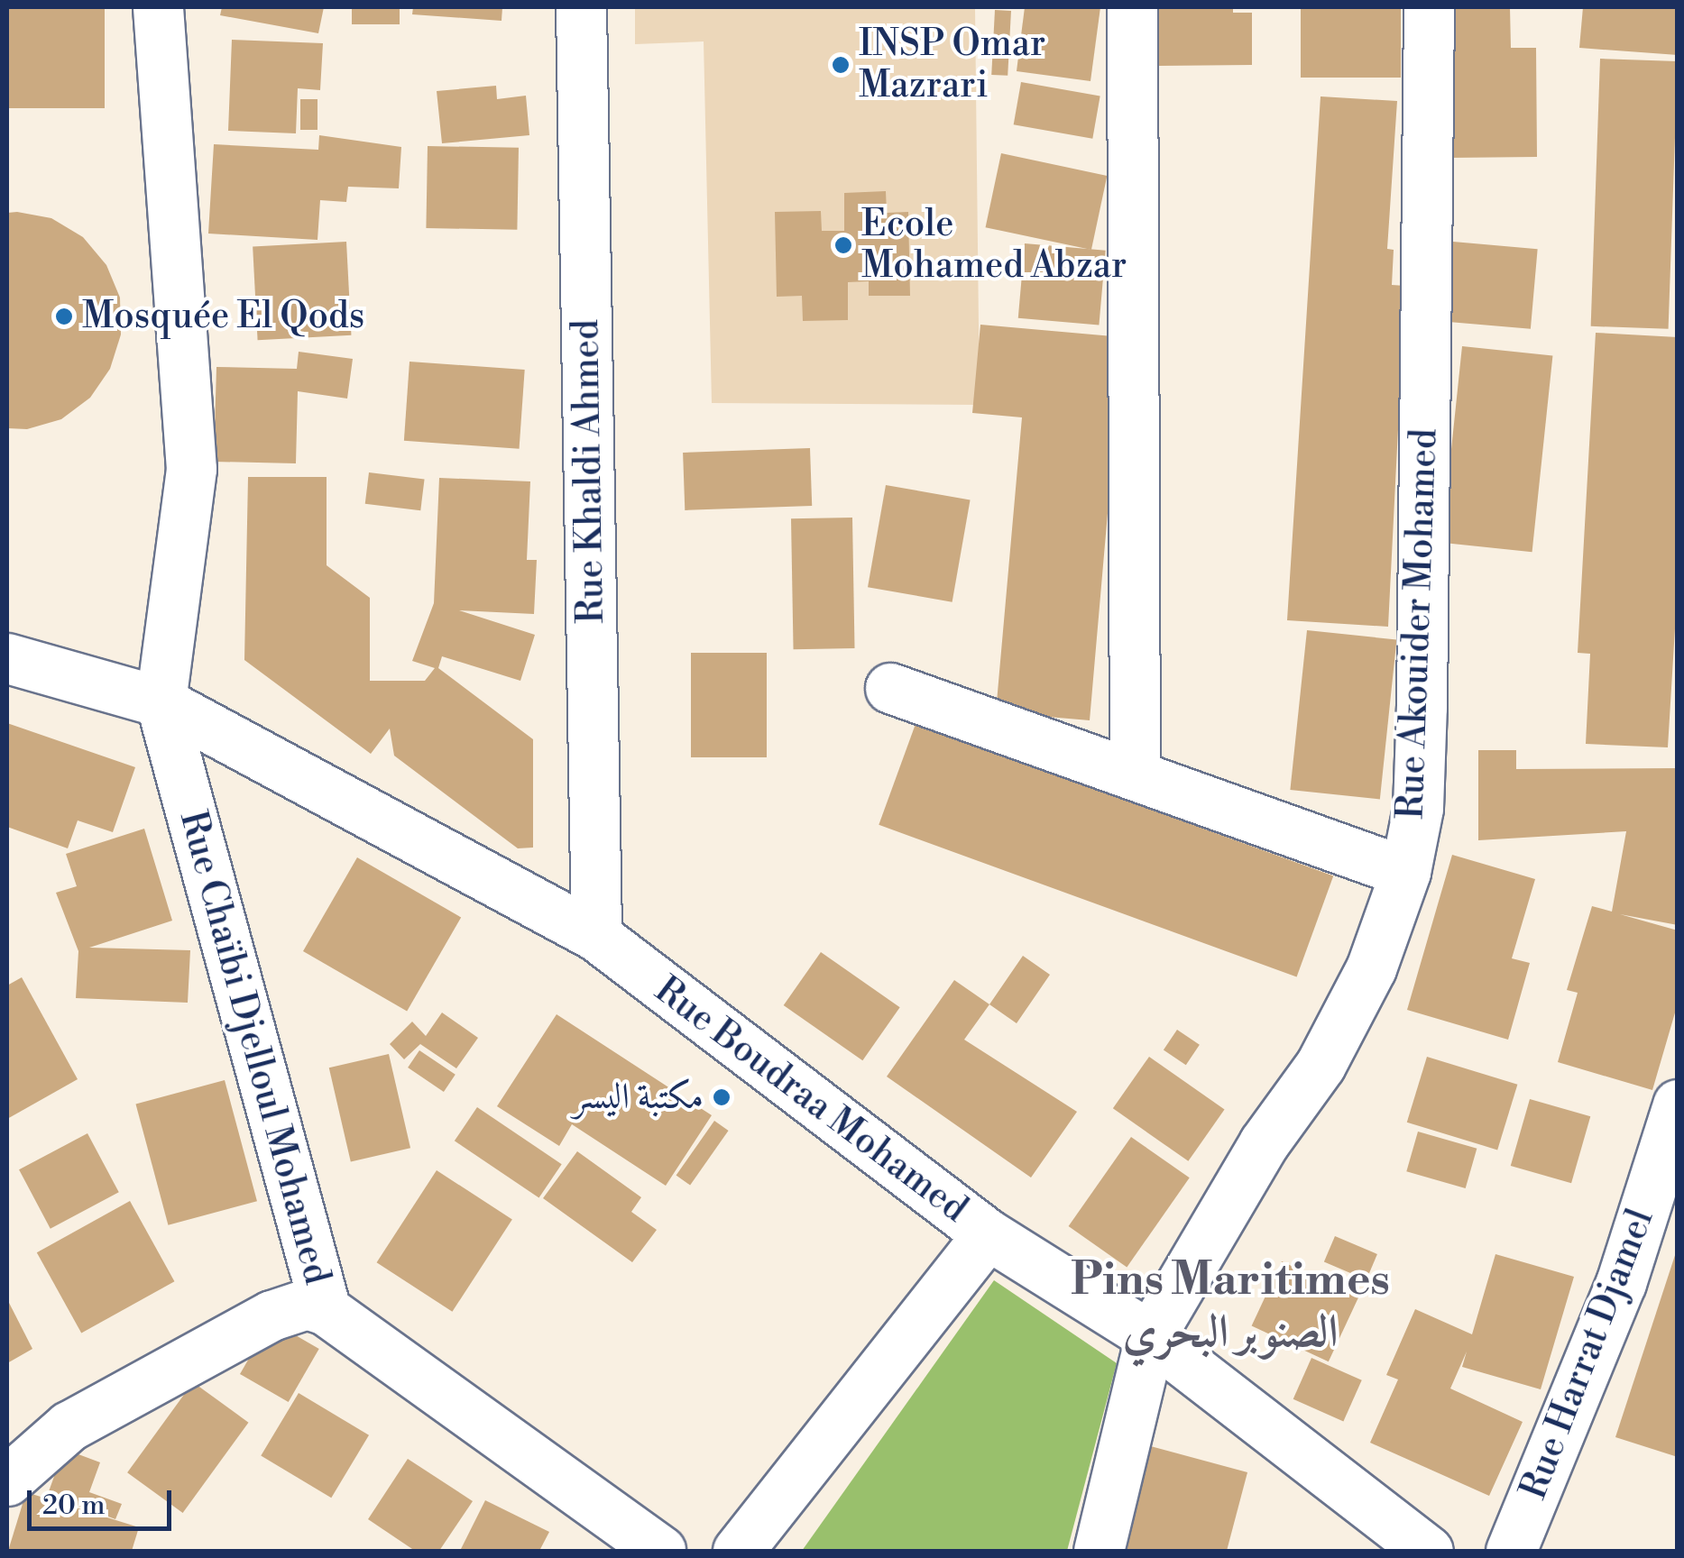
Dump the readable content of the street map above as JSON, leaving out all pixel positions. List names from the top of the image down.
{
  "streets": {
    "street": [
      "Rue Khaldi Ahmed",
      "Rue Akouider Mohamed",
      "Rue Chaïbi Djelloul Mohamed",
      "Rue Boudraa Mohamed",
      "Rue Harrat Djamel"
    ]
  },
  "crossings": [
    ["Rue Khaldi Ahmed", "Rue Boudraa Mohamed"],
    ["Rue Akouider Mohamed", "Rue Boudraa Mohamed"],
    ["Rue Chaïbi Djelloul Mohamed", "Rue Boudraa Mohamed"]
  ],
  "districts": ["Pins Maritimes الصنوبر البحري"],
  "places": [
    "INSP Omar Mazrari",
    "Ecole Mohamed Abzar",
    "Mosquée El Qods",
    "مكتبة اليسر"
  ],
  "scale_bar": "20 m"
}
